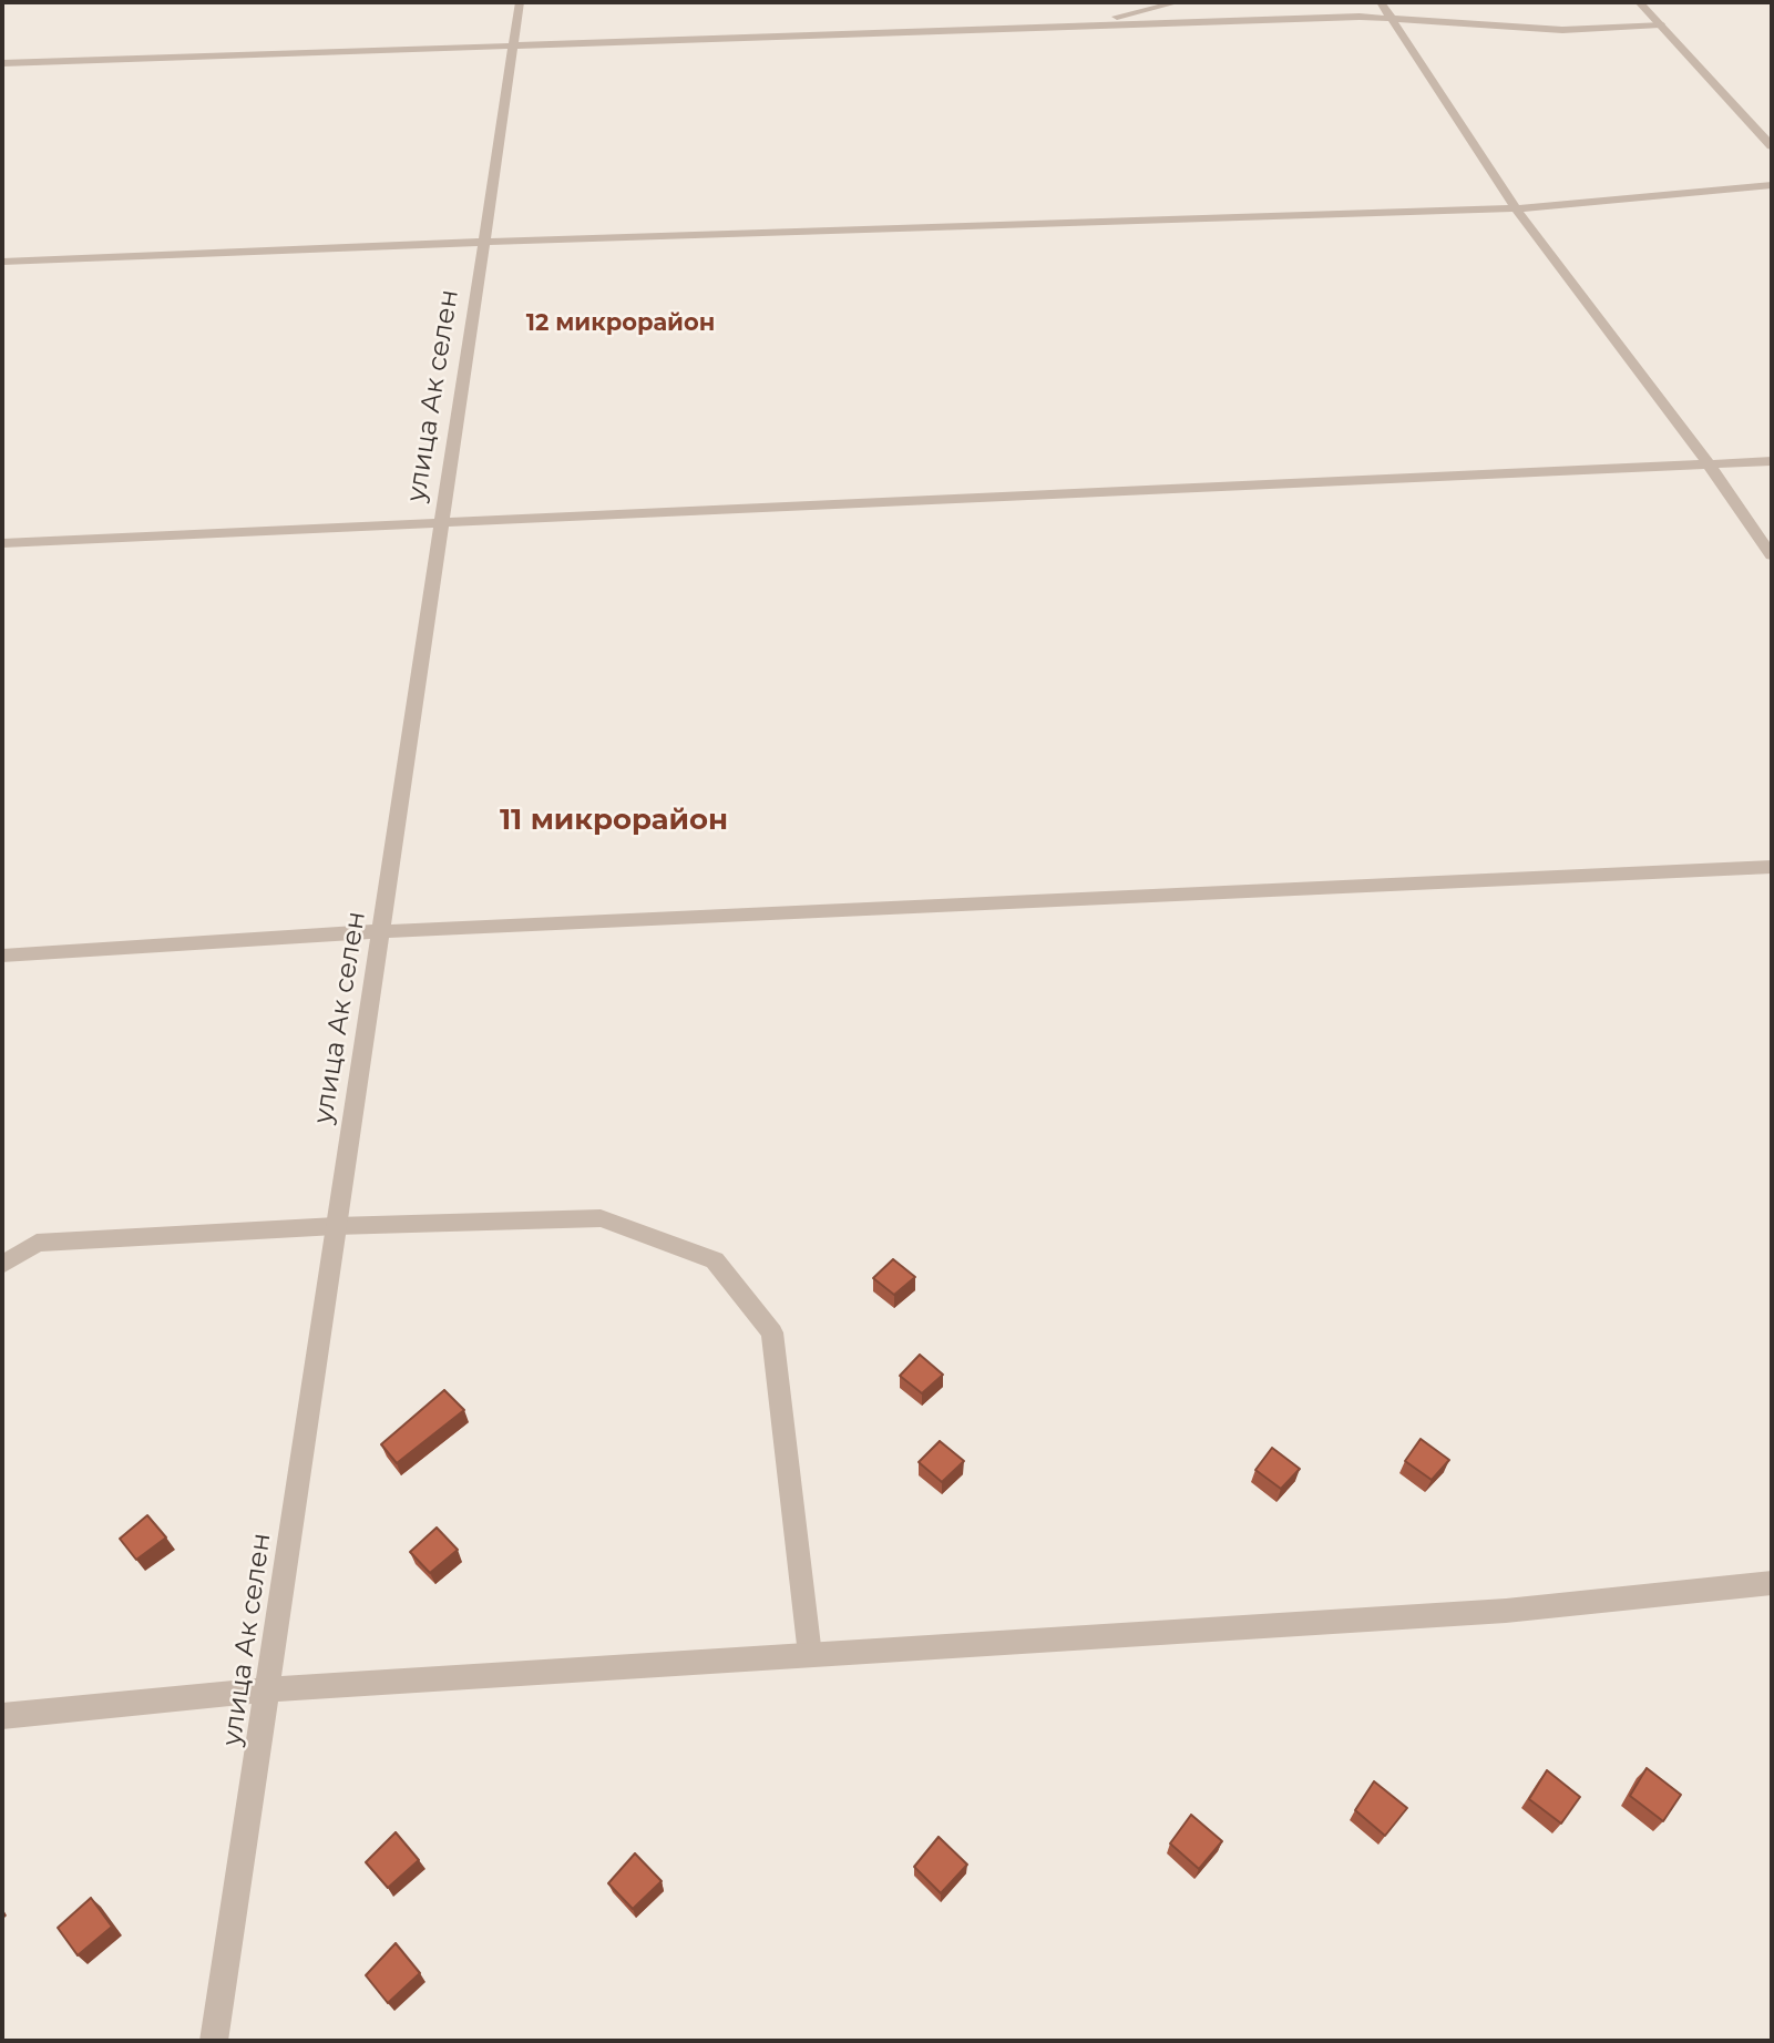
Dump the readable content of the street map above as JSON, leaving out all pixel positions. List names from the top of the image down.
{
  "streets": {
    "street": ["улица Ак селен"]
  },
  "districts": ["12 микрорайон", "11 микрорайон"]
}
